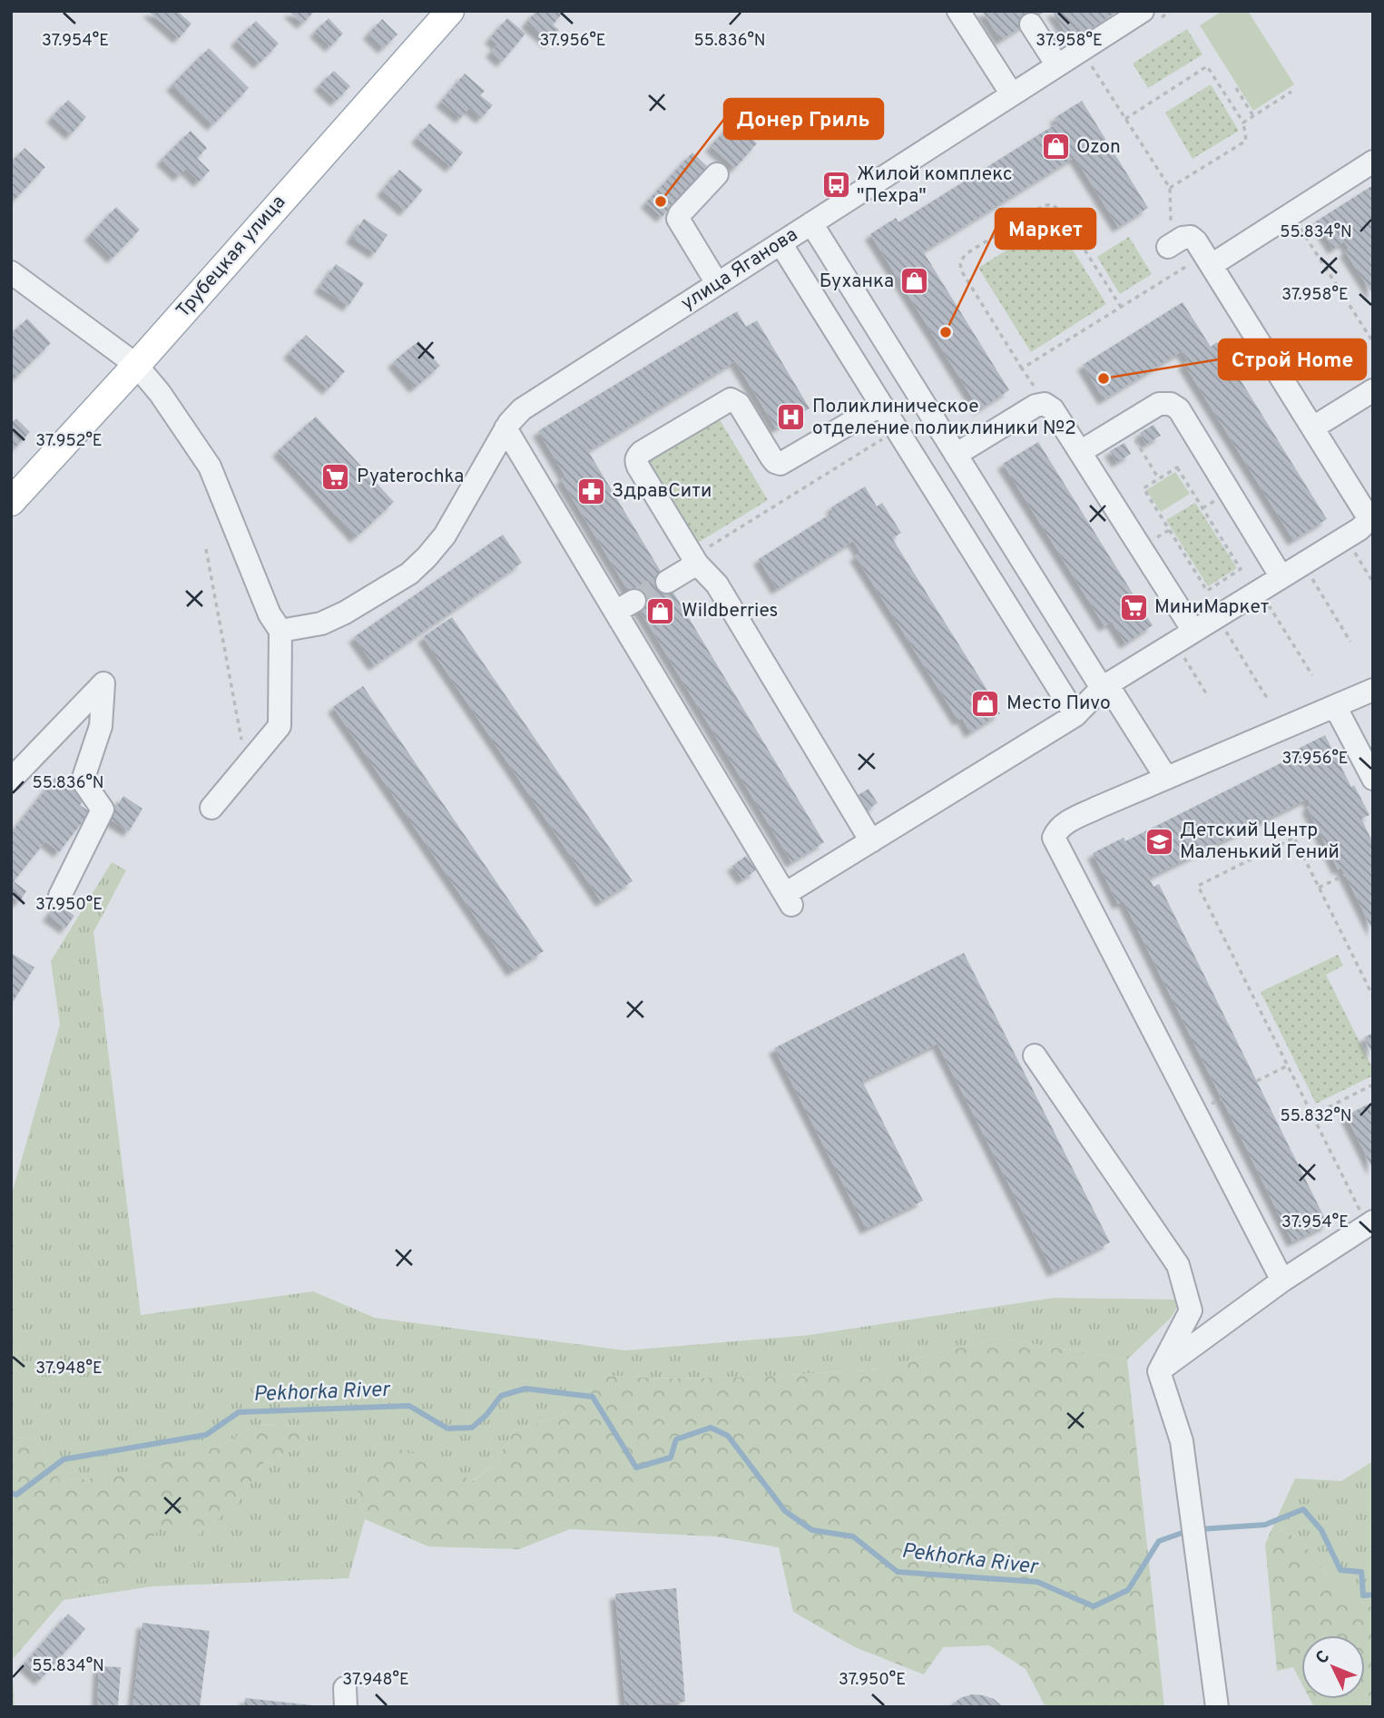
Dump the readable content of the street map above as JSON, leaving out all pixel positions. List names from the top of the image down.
{
  "streets": {
    "main road": ["Трубецкая улица"],
    "street": ["улица Яганова"]
  },
  "water": ["Pekhorka River"],
  "places": {
    "shop": [
      "Ozon",
      "Буханка",
      "Wildberries",
      "Место Пиvо"
    ],
    "bus stop": ["Жилой комплекс \"Пехра\""],
    "other": ["Донер Гриль", "Маркет", "Строй Home"],
    "hospital": ["Поликлиническое отделение поликлиники №2"],
    "supermarket": ["Pyaterochka", "МиниМаркет"],
    "pharmacy": ["ЗдравСити"],
    "school or university": ["Детский Центр Маленький Гений"]
  },
  "north": "top left",
  "coordinates": [
    "37.954°E",
    "37.956°E",
    "37.958°E",
    "55.836°N",
    "55.834°N",
    "37.952°E",
    "37.950°E",
    "55.832°N",
    "37.948°E"
  ]
}
